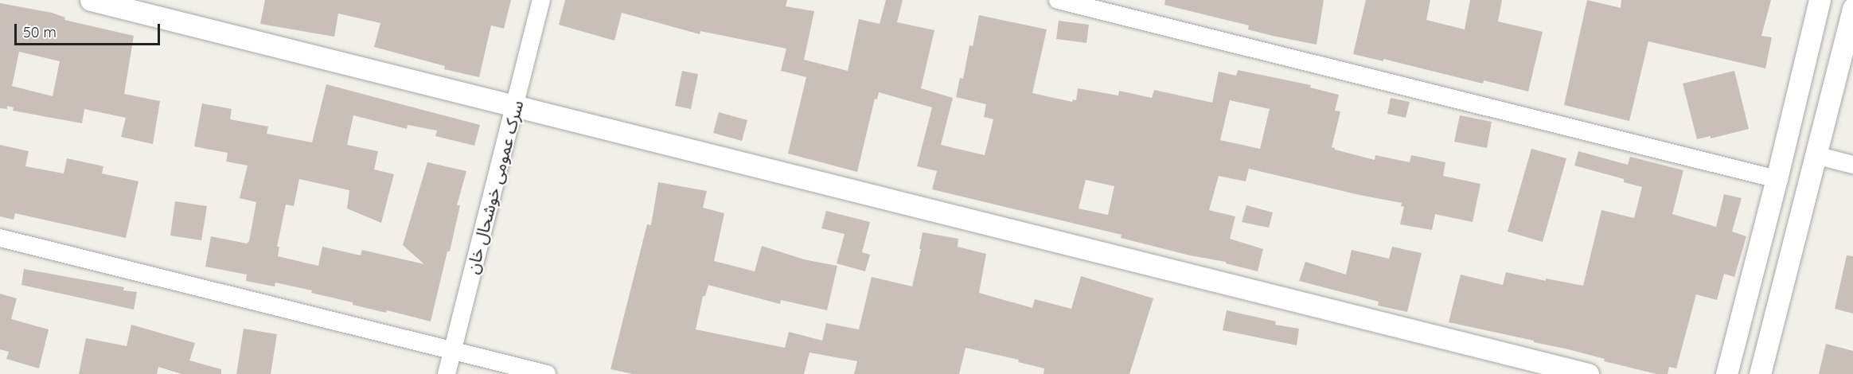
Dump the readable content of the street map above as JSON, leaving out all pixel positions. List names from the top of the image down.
{
  "streets": {
    "street": ["سرک عمومی خوشحال خان"]
  },
  "scale_bar": "50 m"
}
